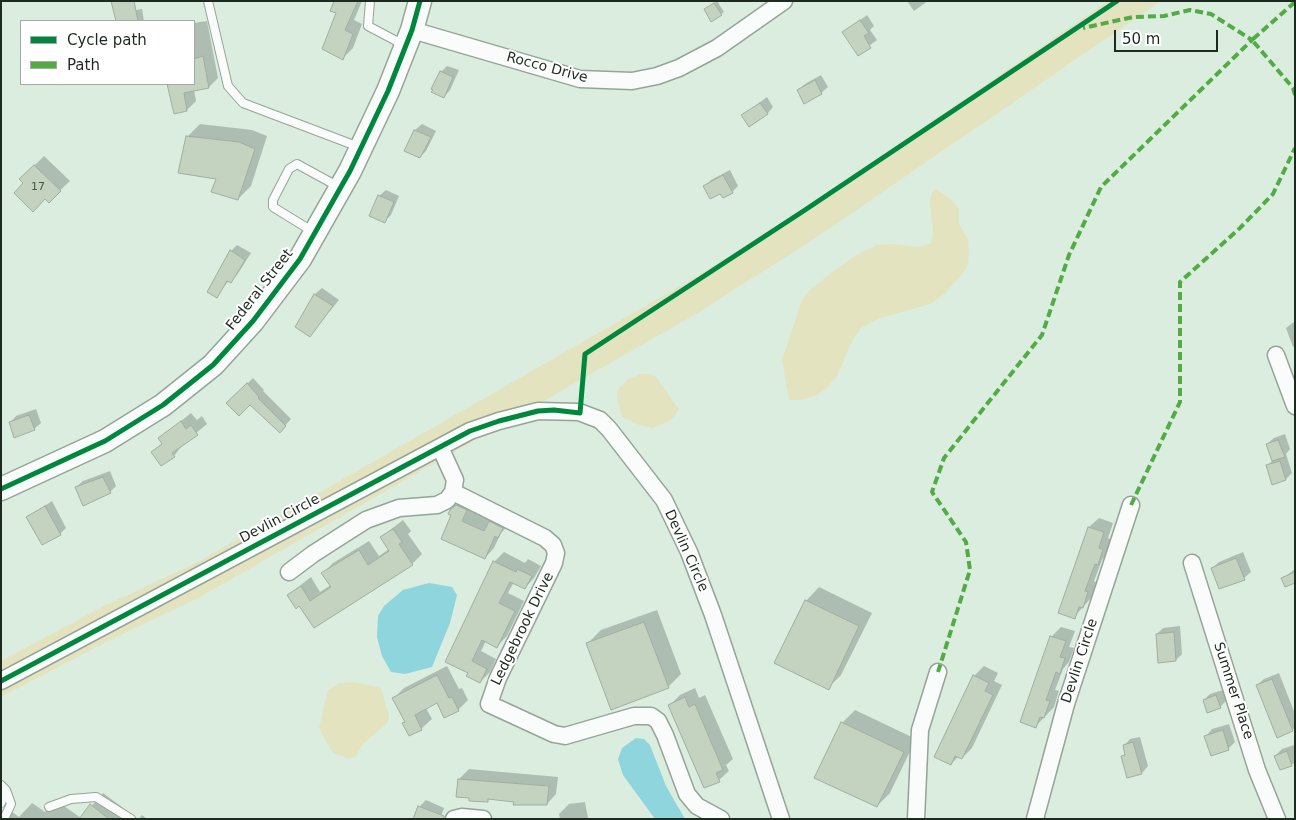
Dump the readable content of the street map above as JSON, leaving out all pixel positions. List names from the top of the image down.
{
  "streets": {
    "street": [
      "Rocco Drive",
      "Federal Street",
      "Devlin Circle",
      "Ledgebrook Drive",
      "Summer Place"
    ]
  },
  "crossings": [
    ["Rocco Drive", "Federal Street"]
  ],
  "house_numbers": ["17"],
  "legend": ["Cycle path", "Path"],
  "scale_bar": "50 m"
}
